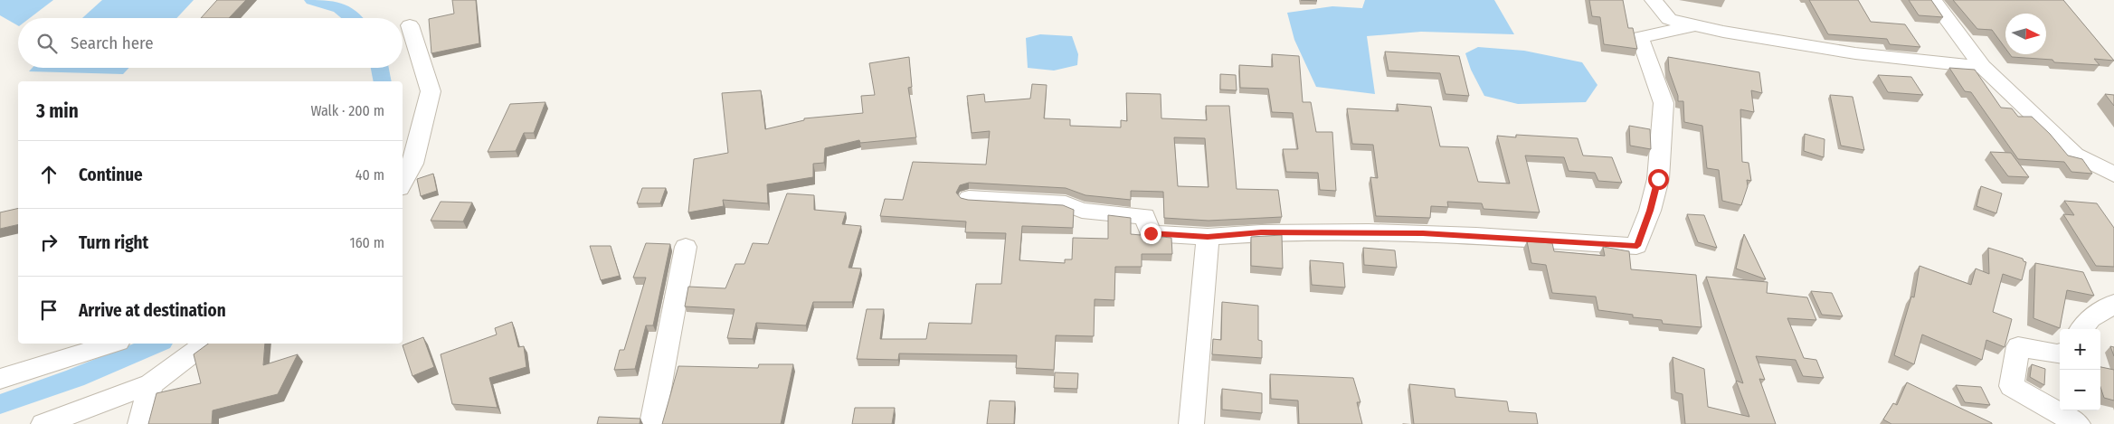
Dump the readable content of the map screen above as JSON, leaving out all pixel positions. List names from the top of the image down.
{
  "north": "right",
  "page": {
    "search": "Search here",
    "heading": ["3 min", "Walk · 200 m"],
    "list": [
      ["Continue", "40 m"],
      ["Turn right", "160 m"],
      "Arrive at destination"
    ],
    "map_buttons": ["+", "−"]
  }
}
